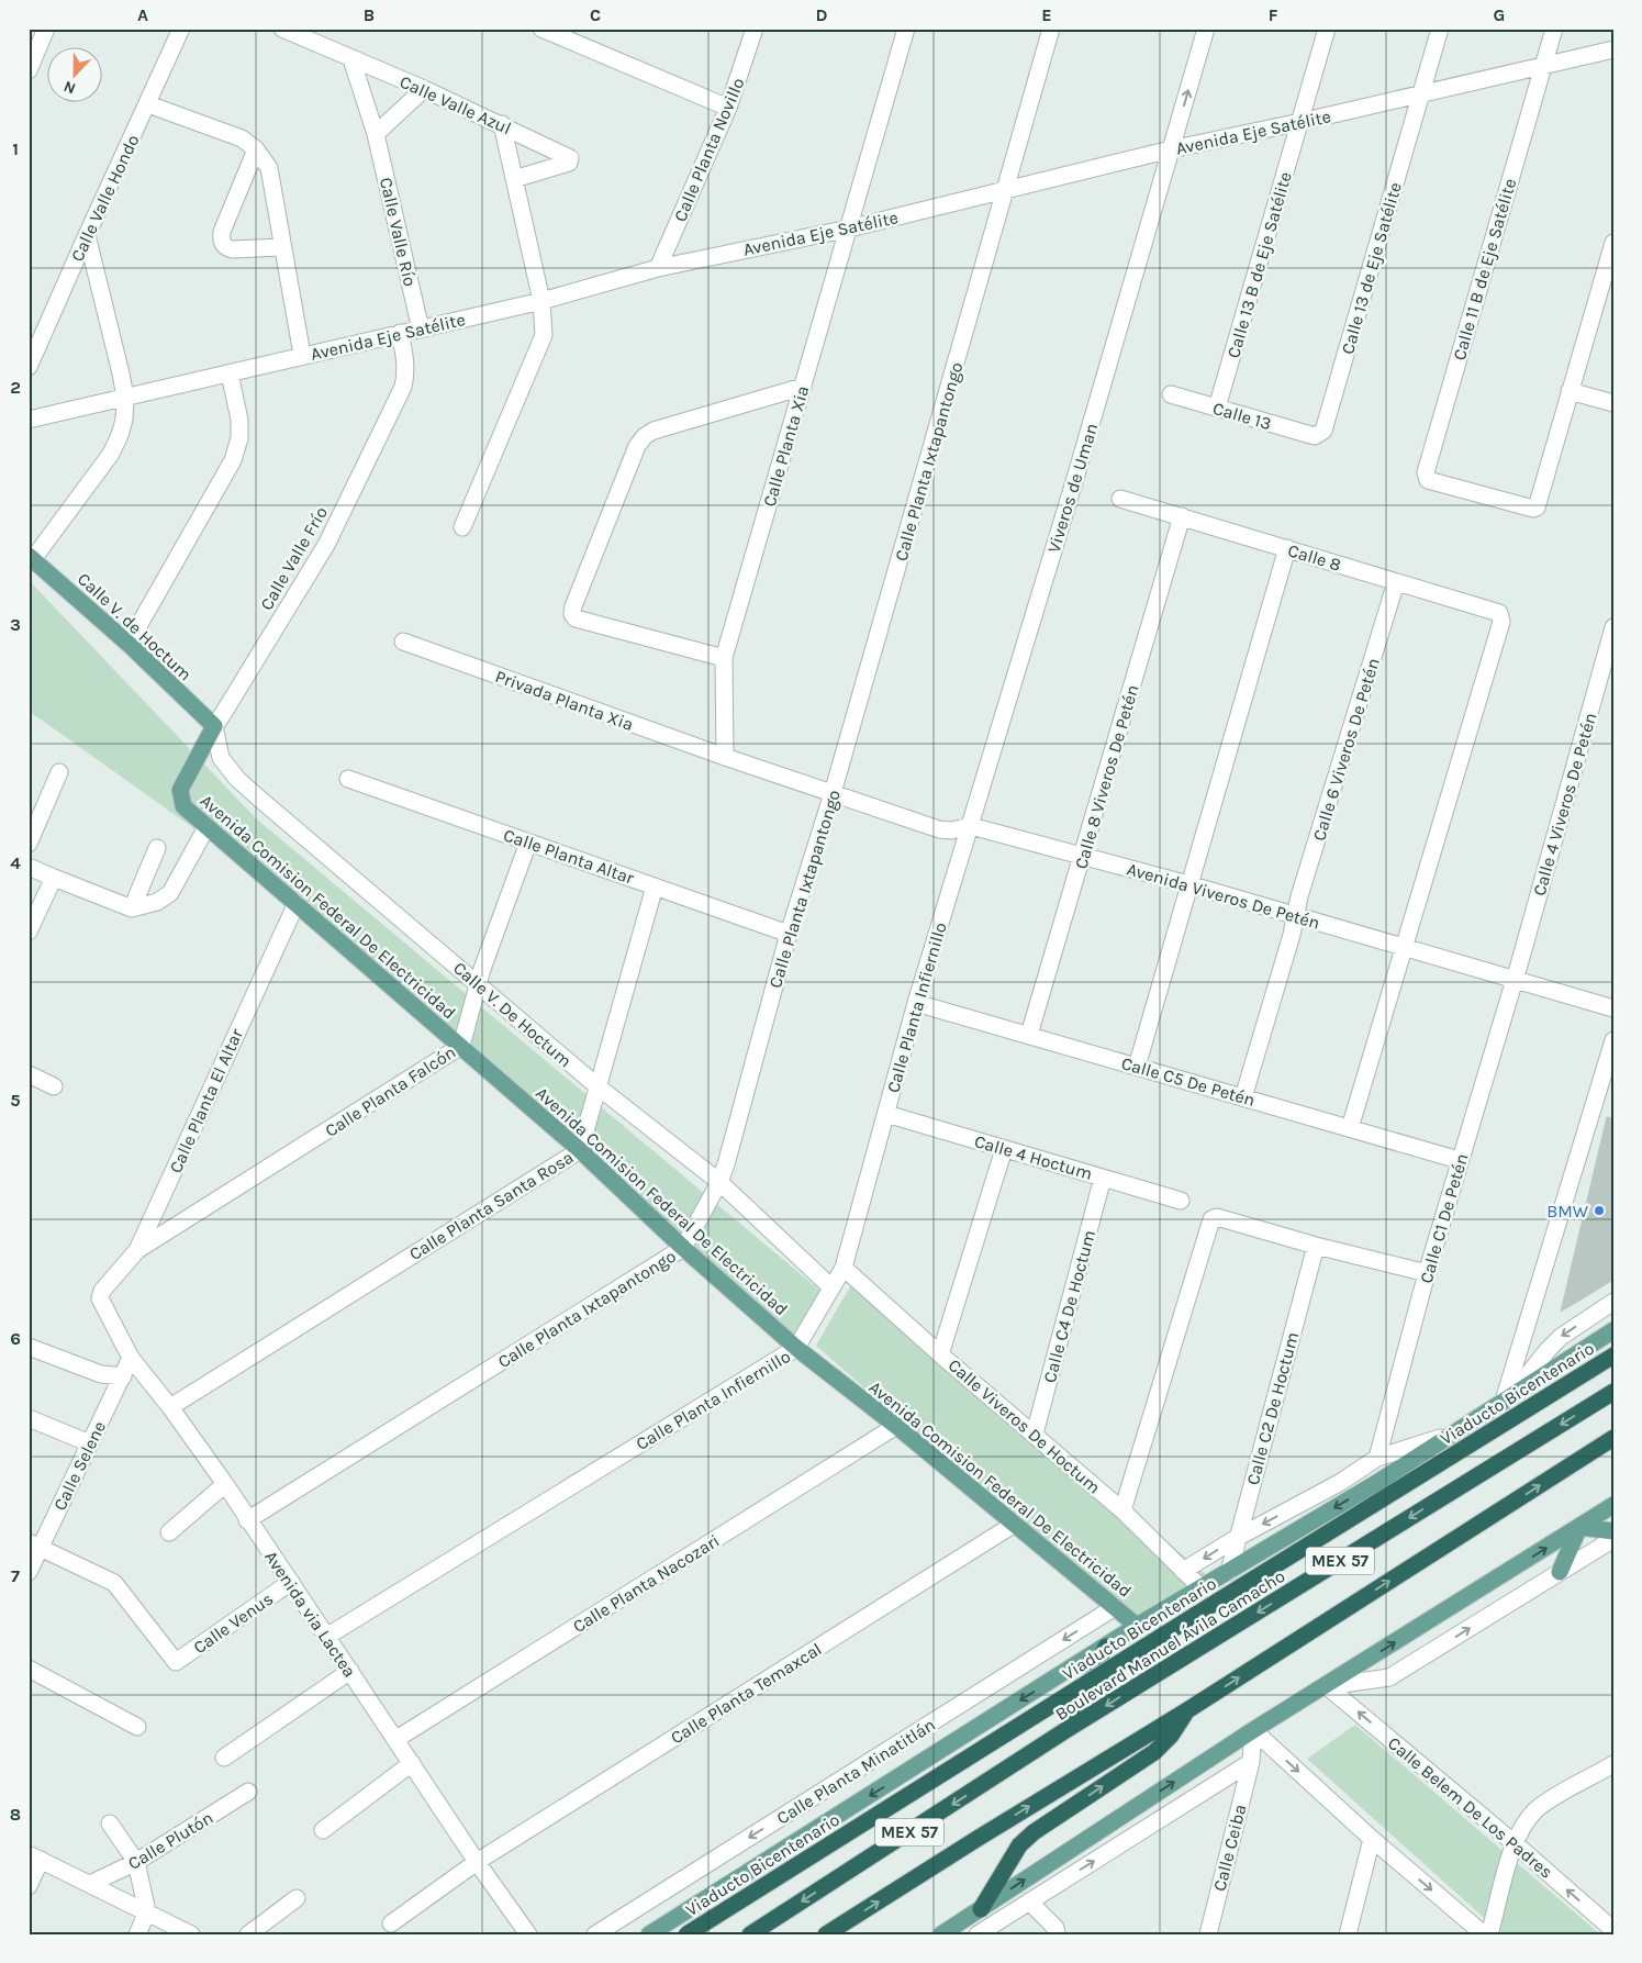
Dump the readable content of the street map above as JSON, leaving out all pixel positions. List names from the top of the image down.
{
  "streets": {
    "highway": ["Viaducto Bicentenario", "MEX 57", "Boulevard Manuel Ávila Camacho"],
    "main road": ["Calle Valle Frío", "Calle V. de Hoctum", "Avenida Comision Federal De Electricidad"],
    "street": [
      "Calle Valle Azul",
      "Avenida Eje Satélite",
      "Calle Planta Novillo",
      "Calle Valle Hondo",
      "Calle Valle Río",
      "Calle 13 B de Eje Satélite",
      "Calle 13 de Eje Satélite",
      "Calle 11 B de Eje Satélite",
      "Calle 13",
      "Calle Planta Xia",
      "Calle Planta Ixtapantongo",
      "Viveros de Uman",
      "Calle 8",
      "Privada Planta Xia",
      "Calle 6 Viveros De Petén",
      "Calle 8 Viveros De Petén",
      "Calle 4 Viveros De Petén",
      "Calle Planta Altar",
      "Avenida Viveros De Petén",
      "Calle Planta Infiernillo",
      "Calle V. De Hoctum",
      "Calle C5 De Petén",
      "Calle Planta Falcón",
      "Calle Planta El Altar",
      "Calle 4 Hoctum",
      "Calle Planta Santa Rosa",
      "Calle C1 De Petén",
      "Calle C4 De Hoctum",
      "Calle C2 De Hoctum",
      "Calle Viveros De Hoctum",
      "Calle Selene",
      "Calle Planta Nacozari",
      "Avenida via Lactea",
      "Calle Venus",
      "Calle Planta Temaxcal",
      "Calle Planta Minatitlán",
      "Calle Belem De Los Padres",
      "Calle Plutón",
      "Calle Ceiba"
    ]
  },
  "crossings": [
    ["Calle Valle Azul", "Calle Valle Río"],
    ["Avenida Eje Satélite", "Calle Planta Novillo"],
    ["Avenida Eje Satélite", "Calle Valle Río"],
    ["Avenida Eje Satélite", "Calle 13 B de Eje Satélite"],
    ["Avenida Eje Satélite", "Calle 13 de Eje Satélite"],
    ["Avenida Eje Satélite", "Calle 11 B de Eje Satélite"],
    ["Avenida Eje Satélite", "Calle Planta Xia"],
    ["Avenida Eje Satélite", "Calle Planta Ixtapantongo"],
    ["Avenida Eje Satélite", "Viveros de Uman"],
    ["Avenida Eje Satélite", "Calle Valle Frío"],
    ["Calle 13 B de Eje Satélite", "Calle 13"],
    ["Calle 13 de Eje Satélite", "Calle 13"],
    ["Calle Planta Xia", "Privada Planta Xia"],
    ["Calle Planta Ixtapantongo", "Calle Planta Altar"],
    ["Calle Planta Ixtapantongo", "Avenida Viveros De Petén"],
    ["Calle Planta Ixtapantongo", "Avenida Comision Federal De Electricidad"],
    ["Calle Planta Ixtapantongo", "Calle V. De Hoctum"],
    ["Calle Planta Ixtapantongo", "Avenida via Lactea"],
    ["Viveros de Uman", "Avenida Viveros De Petén"],
    ["Viveros de Uman", "Calle Planta Infiernillo"],
    ["Calle 8", "Calle 6 Viveros De Petén"],
    ["Calle 8", "Calle 8 Viveros De Petén"],
    ["Calle 8", "Avenida Viveros De Petén"],
    ["Calle Valle Frío", "Calle V. de Hoctum"],
    ["Calle Valle Frío", "Avenida Comision Federal De Electricidad"],
    ["Calle Valle Frío", "Calle V. De Hoctum"],
    ["Calle V. de Hoctum", "Calle V. De Hoctum"],
    ["Calle 6 Viveros De Petén", "Avenida Viveros De Petén"],
    ["Calle 8 Viveros De Petén", "Avenida Viveros De Petén"],
    ["Calle 8 Viveros De Petén", "Calle C5 De Petén"],
    ["Calle 4 Viveros De Petén", "Avenida Viveros De Petén"],
    ["Calle 4 Viveros De Petén", "Calle C1 De Petén"],
    ["Calle Planta Altar", "Calle Planta Falcón"],
    ["Calle Planta Altar", "Calle Planta Santa Rosa"],
    ["Avenida Viveros De Petén", "Calle Planta Infiernillo"],
    ["Avenida Viveros De Petén", "Calle C1 De Petén"],
    ["Avenida Comision Federal De Electricidad", "Calle Planta Infiernillo"],
    ["Avenida Comision Federal De Electricidad", "Calle Planta Falcón"],
    ["Avenida Comision Federal De Electricidad", "Calle Planta El Altar"],
    ["Avenida Comision Federal De Electricidad", "Calle Planta Santa Rosa"],
    ["Avenida Comision Federal De Electricidad", "Calle Planta Nacozari"],
    ["Avenida Comision Federal De Electricidad", "Boulevard Manuel Ávila Camacho"],
    ["Avenida Comision Federal De Electricidad", "Calle Planta Temaxcal"],
    ["Avenida Comision Federal De Electricidad", "Calle Planta Minatitlán"],
    ["Calle Planta Infiernillo", "Calle V. De Hoctum"],
    ["Calle Planta Infiernillo", "Calle C5 De Petén"],
    ["Calle Planta Infiernillo", "Calle 4 Hoctum"],
    ["Calle Planta Infiernillo", "Calle Viveros De Hoctum"],
    ["Calle Planta Infiernillo", "Avenida via Lactea"],
    ["Calle V. De Hoctum", "Calle Planta Falcón"],
    ["Calle V. De Hoctum", "Calle Planta Santa Rosa"],
    ["Calle C5 De Petén", "Calle C1 De Petén"],
    ["Calle Planta Falcón", "Calle Planta El Altar"],
    ["Calle Planta El Altar", "Avenida via Lactea"],
    ["Calle 4 Hoctum", "Calle C4 De Hoctum"],
    ["Calle Planta Santa Rosa", "Avenida via Lactea"],
    ["Calle C4 De Hoctum", "Calle Viveros De Hoctum"],
    ["Calle C2 De Hoctum", "Boulevard Manuel Ávila Camacho"],
    ["Calle Viveros De Hoctum", "Boulevard Manuel Ávila Camacho"],
    ["Calle Selene", "Avenida via Lactea"],
    ["Calle Selene", "Calle Venus"],
    ["Calle Planta Nacozari", "Avenida via Lactea"],
    ["Avenida via Lactea", "Calle Venus"],
    ["Avenida via Lactea", "Calle Planta Temaxcal"]
  ],
  "one_way": ["Calle Planta Minatitlán"],
  "places": ["BMW"],
  "north": "bottom",
  "grid": {
    "columns": [
      "A",
      "B",
      "C",
      "D",
      "E",
      "F",
      "G"
    ],
    "rows": [
      "1",
      "2",
      "3",
      "4",
      "5",
      "6",
      "7",
      "8"
    ]
  }
}
